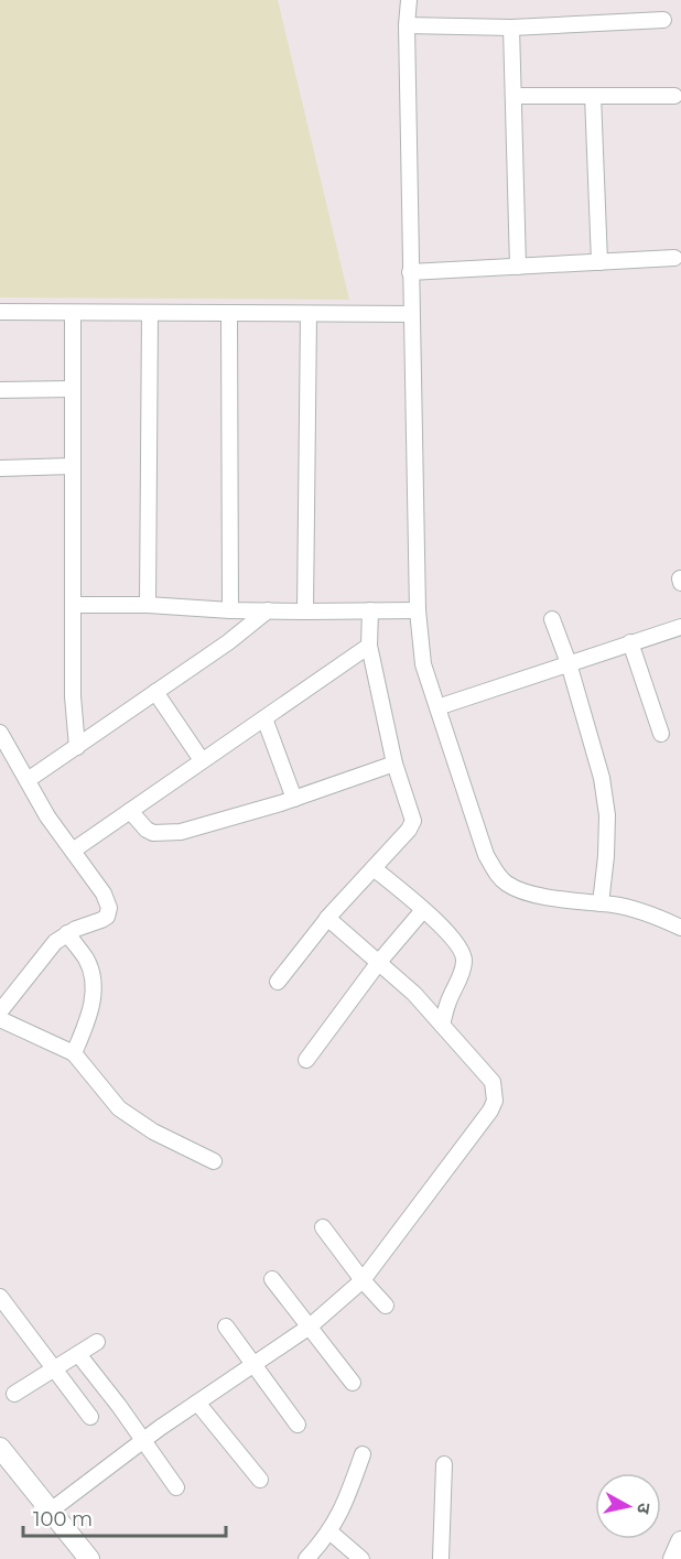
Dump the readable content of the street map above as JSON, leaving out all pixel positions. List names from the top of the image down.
{
  "scale_bar": "100 m",
  "north": "right"
}
